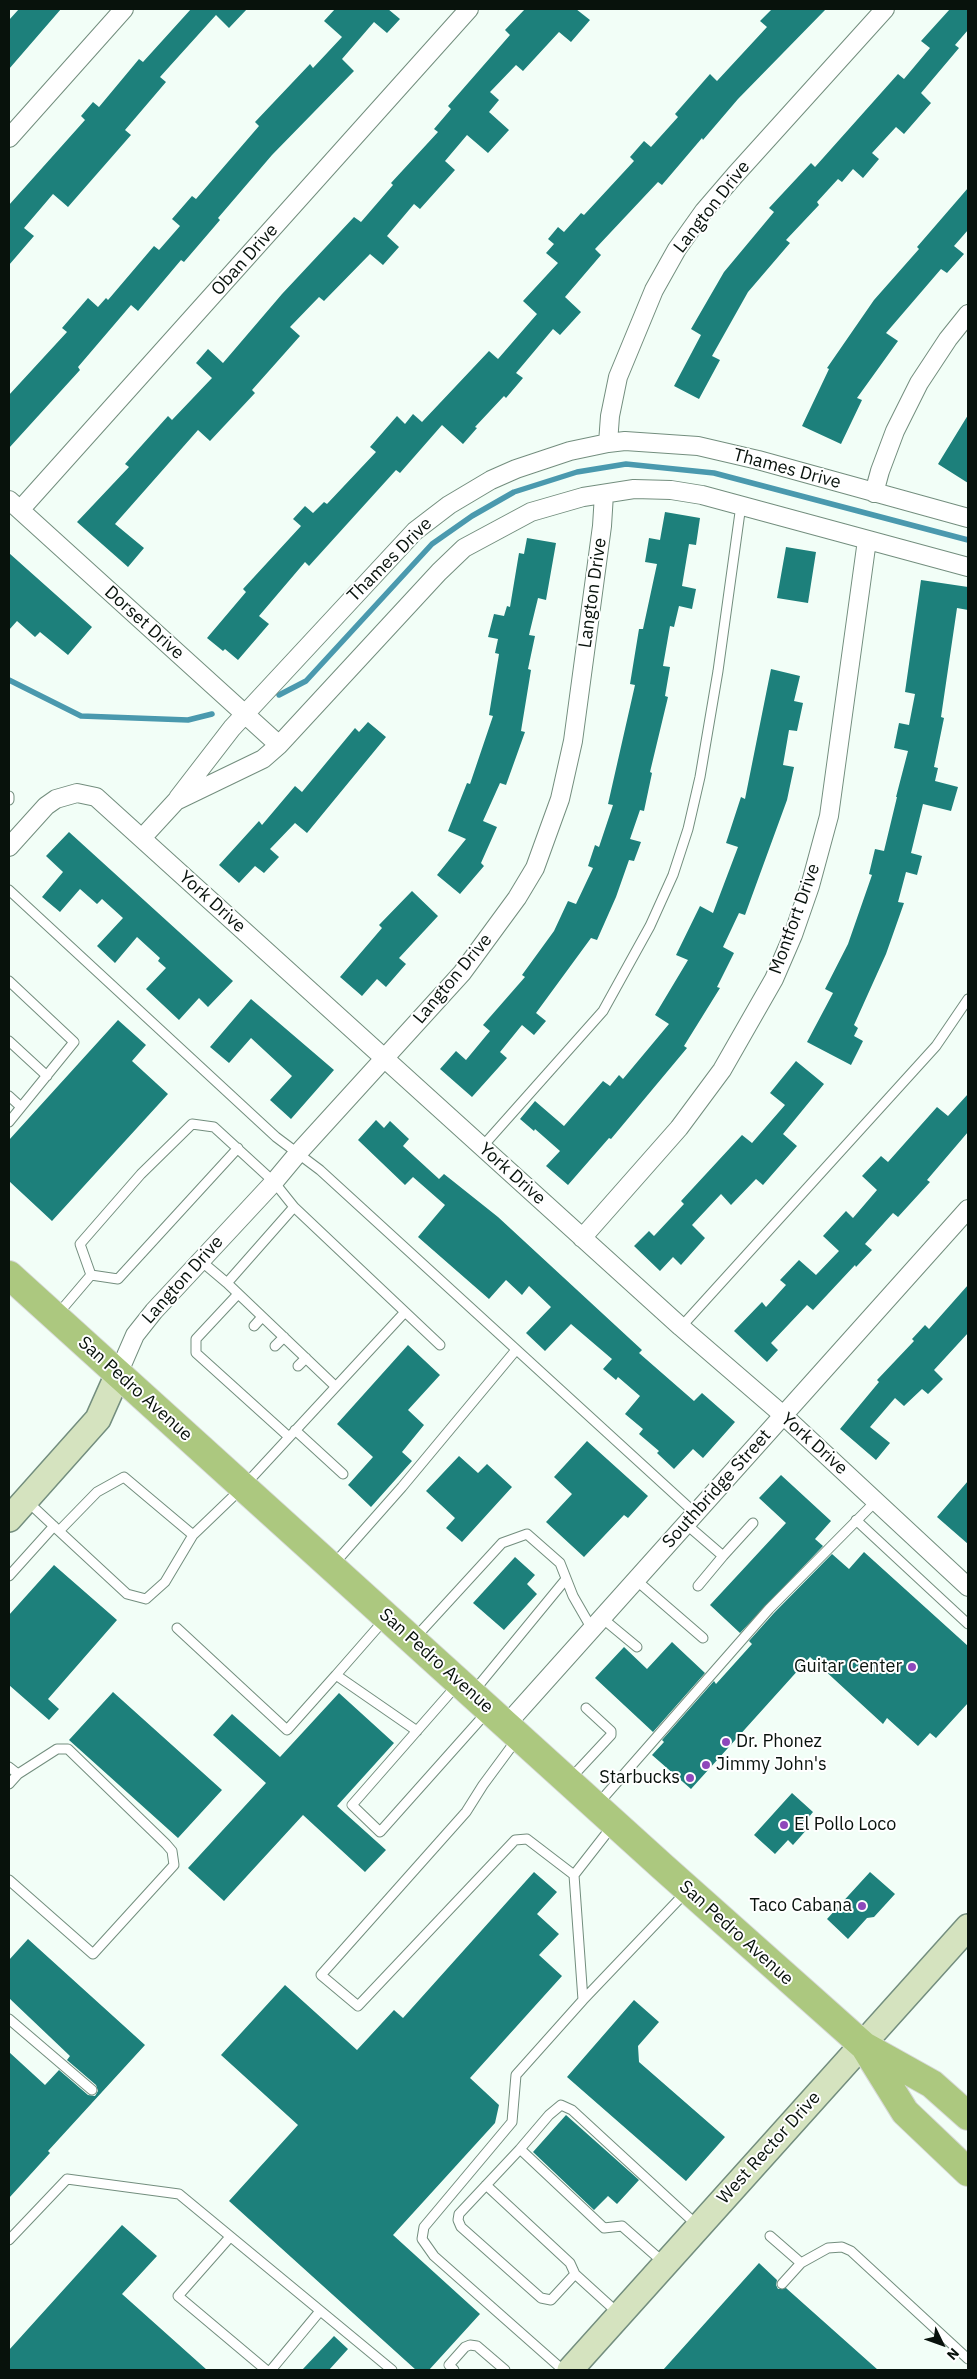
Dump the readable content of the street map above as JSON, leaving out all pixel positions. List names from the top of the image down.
{
  "streets": {
    "main road": ["San Pedro Avenue"],
    "street": [
      "Langton Drive",
      "Oban Drive",
      "Thames Drive",
      "Dorset Drive",
      "York Drive",
      "Montfort Drive",
      "Southbridge Street",
      "West Rector Drive"
    ]
  },
  "crossings": [
    ["Langton Drive", "Thames Drive"],
    ["Langton Drive", "York Drive"],
    ["Langton Drive", "San Pedro Avenue"],
    ["Oban Drive", "Dorset Drive"],
    ["Thames Drive", "Dorset Drive"],
    ["Thames Drive", "York Drive"],
    ["Thames Drive", "Montfort Drive"],
    ["York Drive", "Montfort Drive"],
    ["York Drive", "Southbridge Street"],
    ["San Pedro Avenue", "Southbridge Street"],
    ["San Pedro Avenue", "West Rector Drive"]
  ],
  "places": [
    "Guitar Center",
    "Dr. Phonez",
    "Jimmy John's",
    "Starbucks",
    "El Pollo Loco",
    "Taco Cabana"
  ],
  "north": "bottom right"
}
